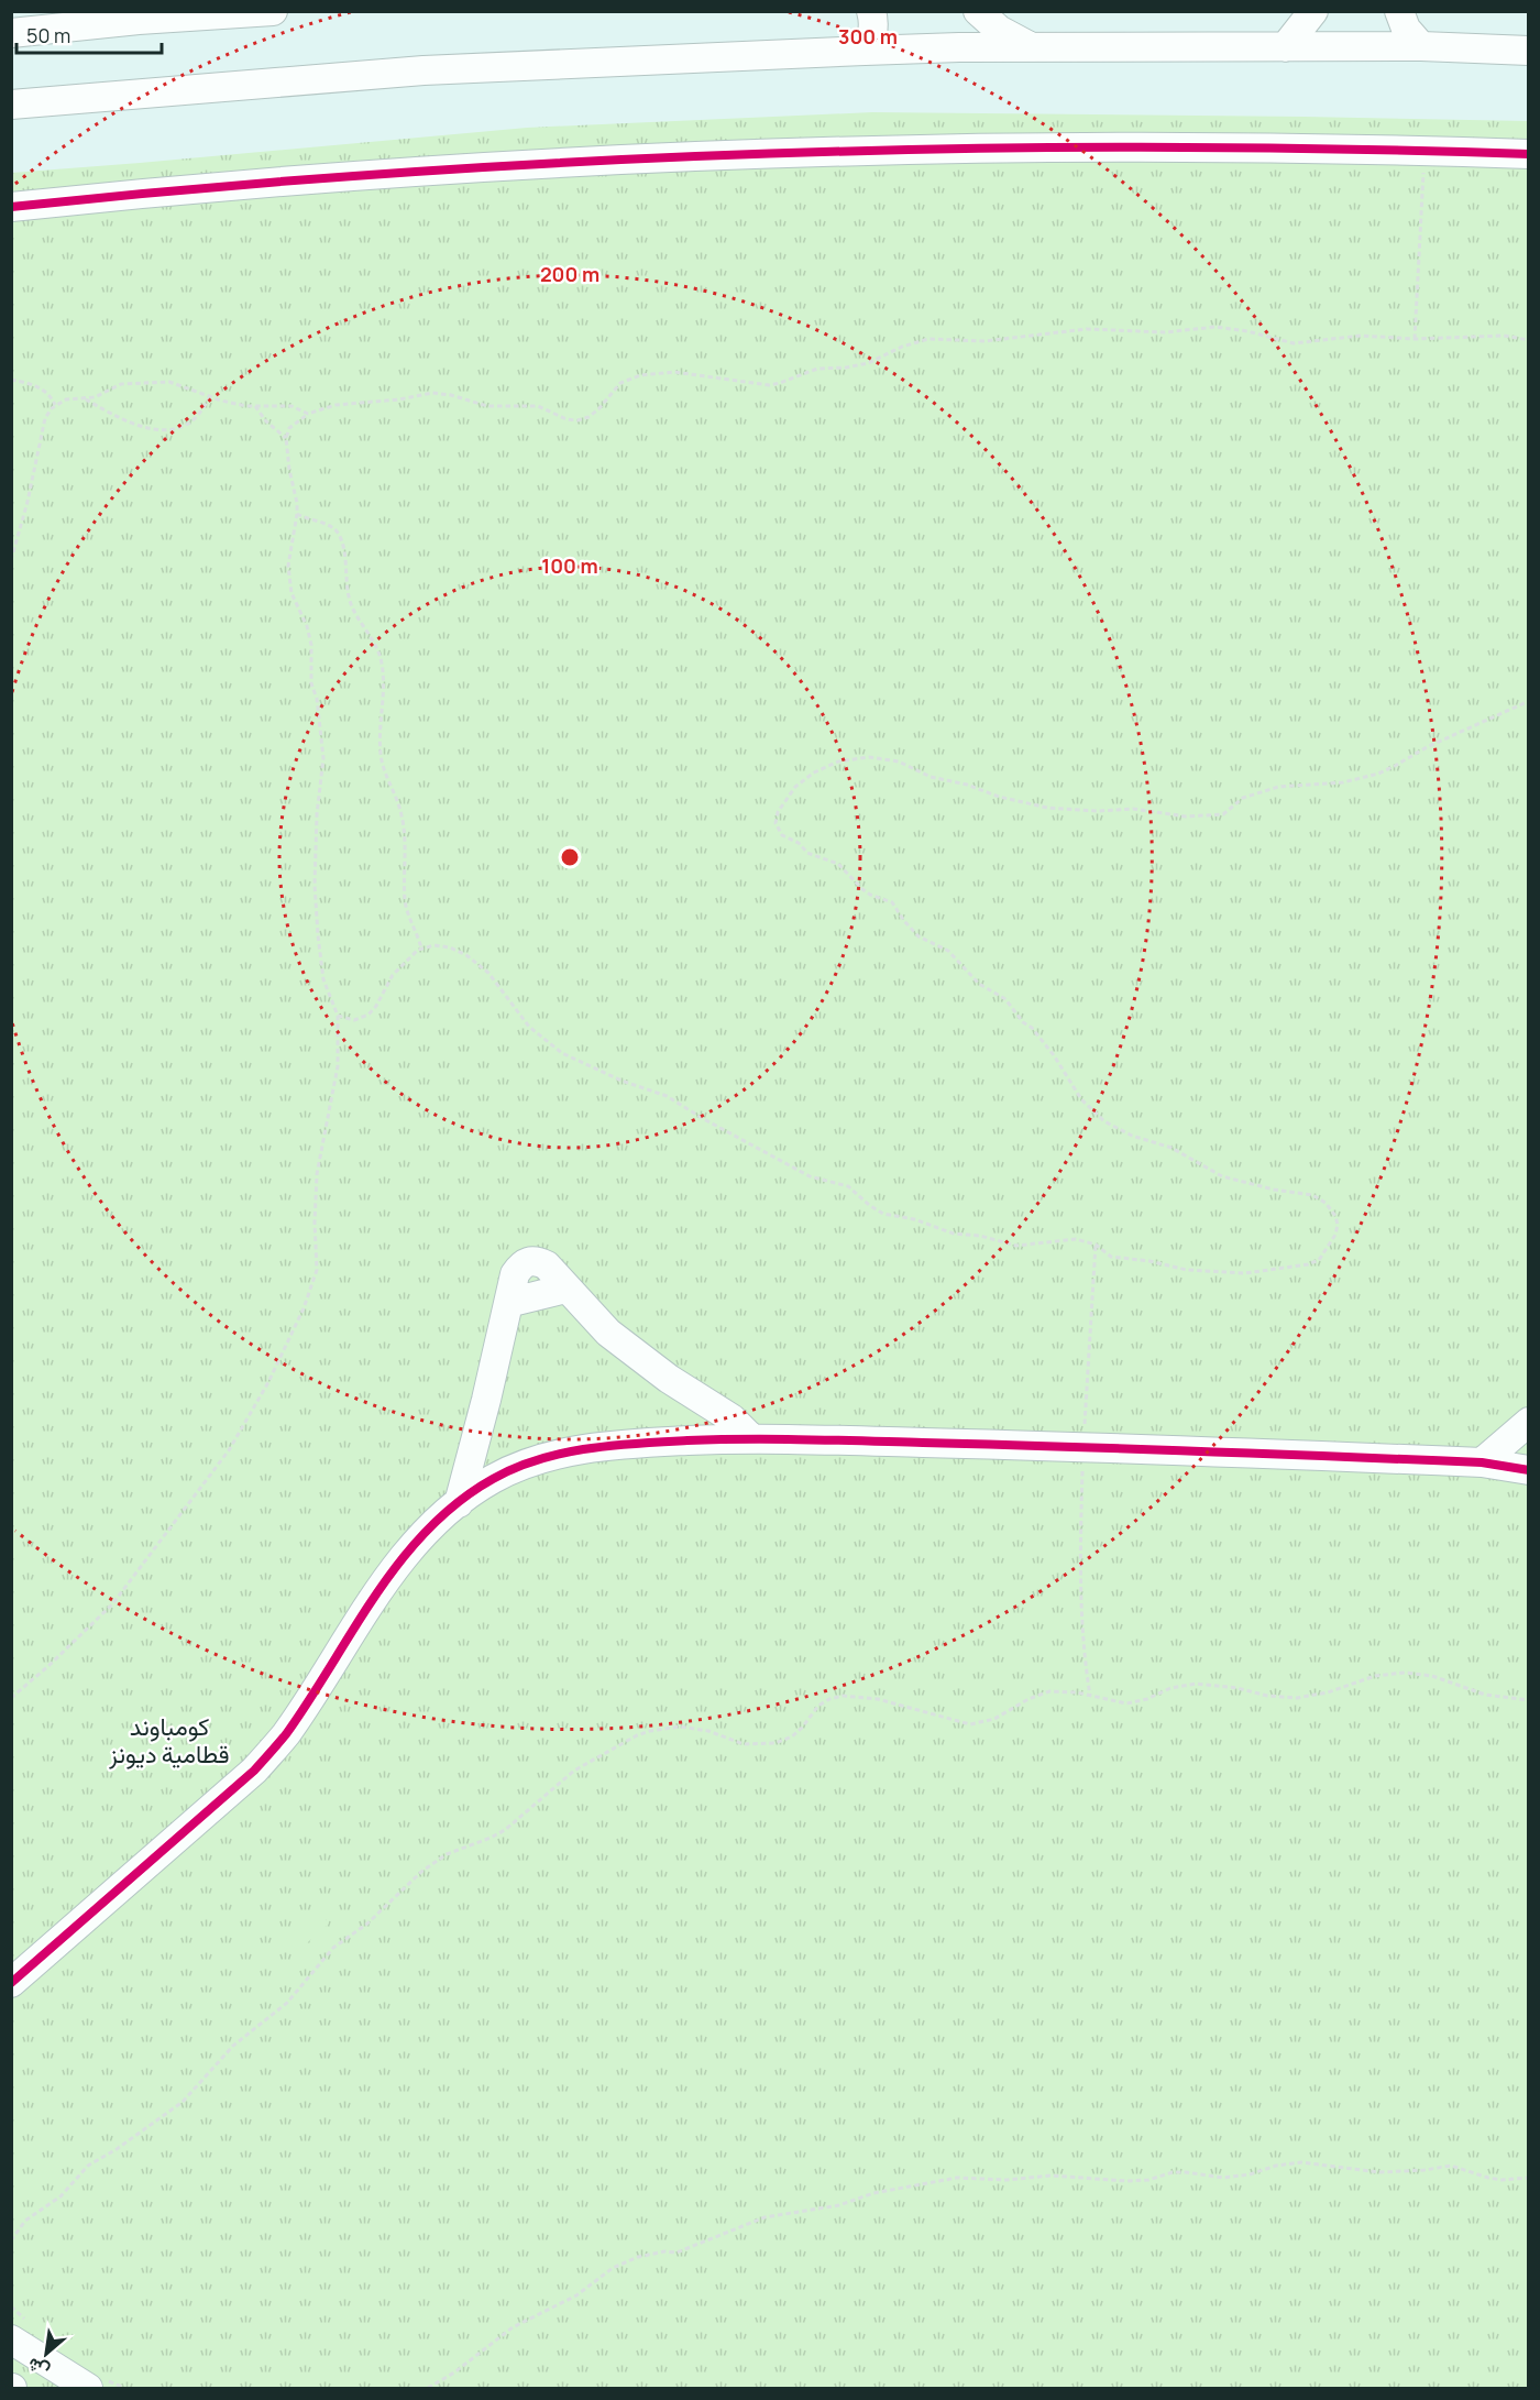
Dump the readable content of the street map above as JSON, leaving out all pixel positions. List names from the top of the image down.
{
  "districts": ["كومباوند قطامية ديونز"],
  "scale_bar": "50 m",
  "north": "bottom left",
  "rings": ["300 m", "200 m", "100 m"]
}
